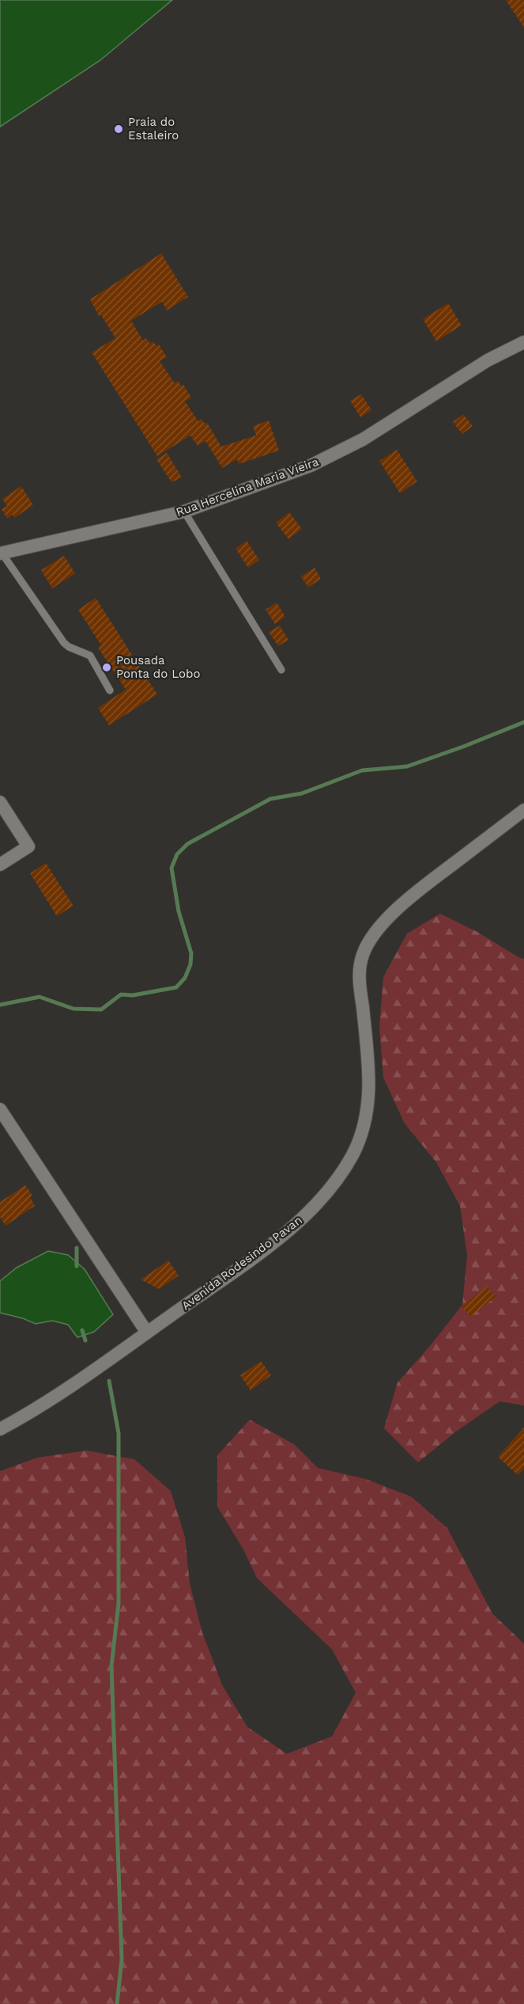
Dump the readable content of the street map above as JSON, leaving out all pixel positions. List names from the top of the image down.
{
  "streets": {
    "street": ["Rua Hercelina Maria Vieira", "Avenida Rodesindo Pavan"]
  },
  "places": ["Praia do Estaleiro", "Pousada Ponta do Lobo"]
}
